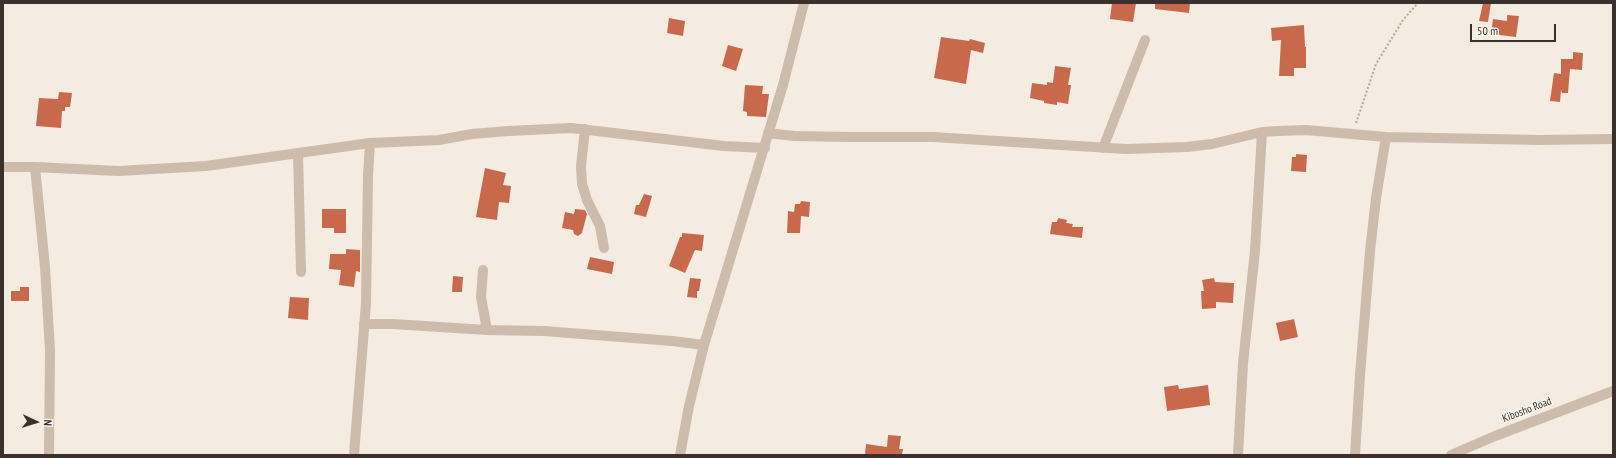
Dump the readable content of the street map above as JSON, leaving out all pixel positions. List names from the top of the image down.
{
  "streets": {
    "street": ["Kibosho Road"]
  },
  "scale_bar": "50 m",
  "north": "right"
}
